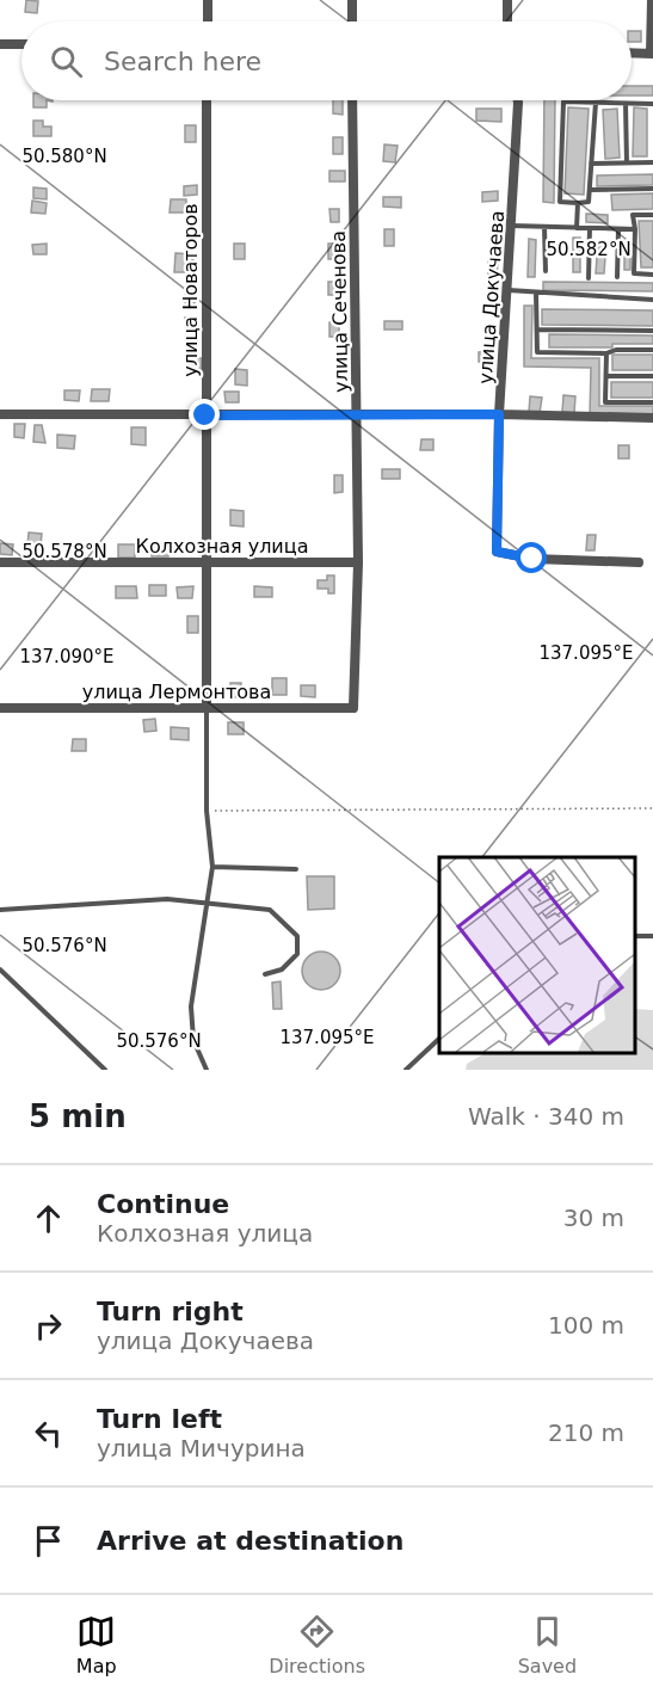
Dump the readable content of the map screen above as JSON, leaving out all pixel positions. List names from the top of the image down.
{
  "streets": {
    "street": [
      "улица Новаторов",
      "улица Докучаева",
      "улица Сеченова",
      "Колхозная улица",
      "улица Лермонтова"
    ]
  },
  "crossings": [
    ["улица Новаторов", "Колхозная улица"],
    ["улица Новаторов", "улица Лермонтова"],
    ["улица Сеченова", "Колхозная улица"],
    ["улица Сеченова", "улица Лермонтова"]
  ],
  "page": {
    "search": "Search here",
    "heading": ["5 min", "Walk · 340 m"],
    "list": [
      ["Continue", "Колхозная улица", "30 m"],
      ["Turn right", "улица Докучаева", "100 m"],
      ["Turn left", "улица Мичурина", "210 m"],
      "Arrive at destination"
    ],
    "nav": ["Map", "Directions", "Saved"]
  },
  "coordinates": [
    "50.580°N",
    "50.582°N",
    "50.578°N",
    "137.095°E",
    "137.090°E",
    "50.576°N"
  ]
}
